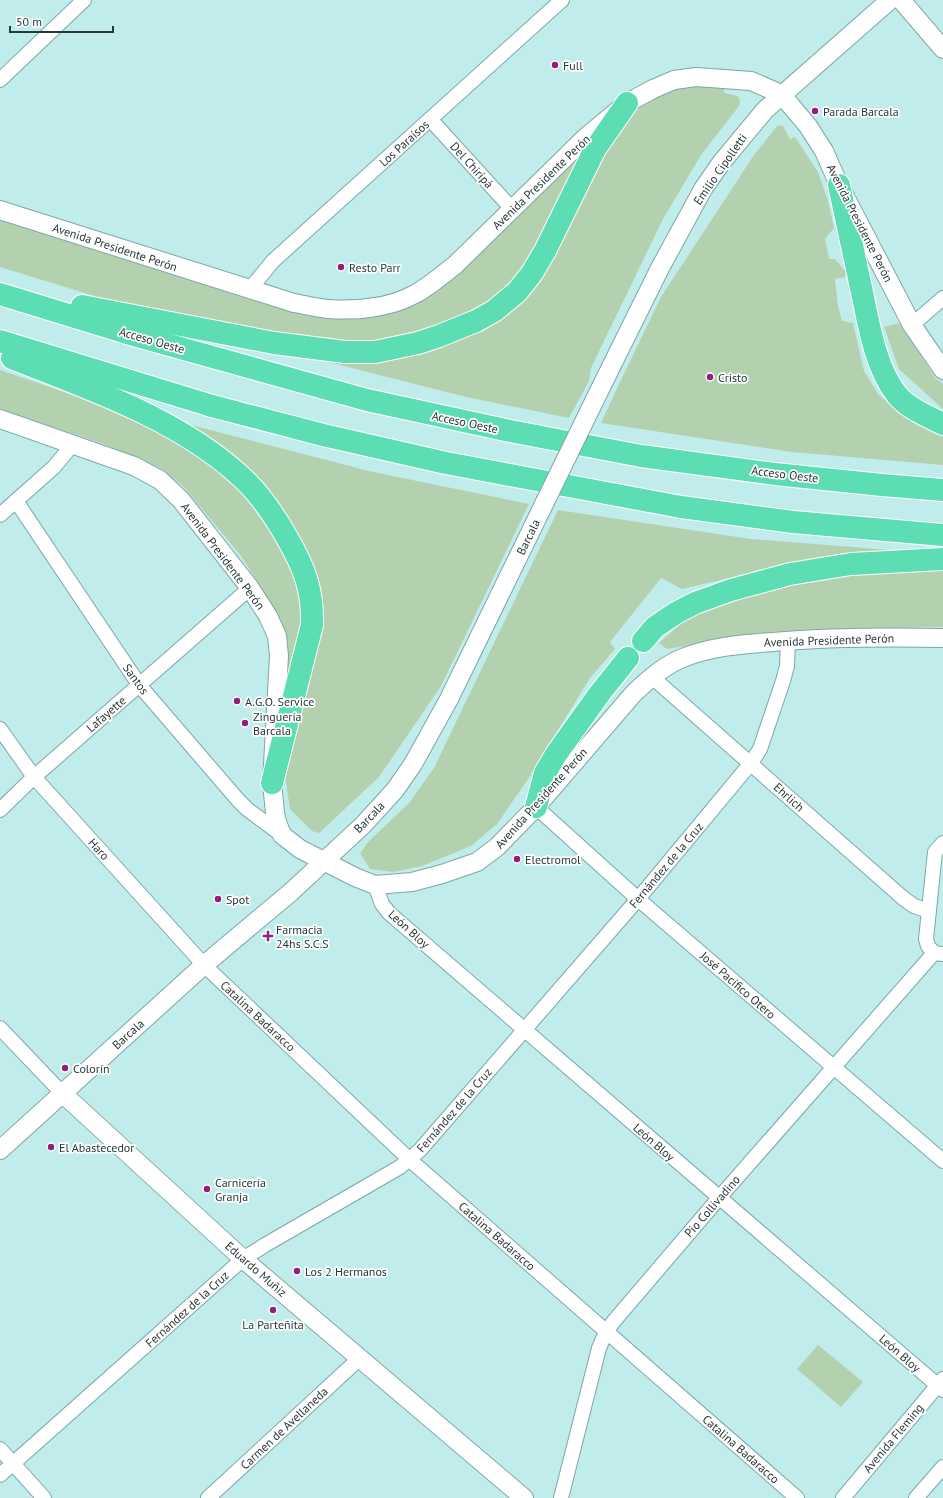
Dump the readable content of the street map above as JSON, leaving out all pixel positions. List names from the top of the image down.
{
  "streets": {
    "highway": ["Acceso Oeste"],
    "street": [
      "Los Paraísos",
      "Del Chiripá",
      "Emilio Cipolletti",
      "Avenida Presidente Perón",
      "Barcala",
      "Santos",
      "Lafayette",
      "Ehrlich",
      "Haro",
      "Fernández de la Cruz",
      "León Bloy",
      "José Pacífico Otero",
      "Catalina Badaracco",
      "Pio Collivadino",
      "Eduardo Muñiz",
      "Carmen de Avellaneda",
      "Avenida Fleming"
    ]
  },
  "crossings": [
    ["Los Paraísos", "Del Chiripá"],
    ["Los Paraísos", "Avenida Presidente Perón"],
    ["Del Chiripá", "Avenida Presidente Perón"],
    ["Emilio Cipolletti", "Avenida Presidente Perón"],
    ["Emilio Cipolletti", "Barcala"],
    ["Avenida Presidente Perón", "Barcala"],
    ["Avenida Presidente Perón", "Santos"],
    ["Avenida Presidente Perón", "Lafayette"],
    ["Avenida Presidente Perón", "Ehrlich"],
    ["Avenida Presidente Perón", "Fernández de la Cruz"],
    ["Avenida Presidente Perón", "León Bloy"],
    ["Avenida Presidente Perón", "José Pacífico Otero"],
    ["Barcala", "Haro"],
    ["Barcala", "Catalina Badaracco"],
    ["Barcala", "Eduardo Muñiz"],
    ["Santos", "Lafayette"],
    ["Lafayette", "Haro"],
    ["Ehrlich", "Fernández de la Cruz"],
    ["Haro", "Catalina Badaracco"],
    ["Fernández de la Cruz", "León Bloy"],
    ["Fernández de la Cruz", "José Pacífico Otero"],
    ["Fernández de la Cruz", "Catalina Badaracco"],
    ["Fernández de la Cruz", "Eduardo Muñiz"],
    ["León Bloy", "Pio Collivadino"],
    ["León Bloy", "Avenida Fleming"],
    ["José Pacífico Otero", "Pio Collivadino"],
    ["Catalina Badaracco", "Pio Collivadino"],
    ["Eduardo Muñiz", "Carmen de Avellaneda"]
  ],
  "places": {
    "other": [
      "Full",
      "Parada Barcala",
      "Resto Parr",
      "Cristo",
      "A.G.O. Service",
      "Zinguería Barcala",
      "Electromol",
      "Spot",
      "Colorín",
      "El Abastecedor",
      "Carnicería Granja",
      "Los 2 Hermanos",
      "La Parteñita"
    ],
    "health": ["Farmacia 24hs S.C.S"]
  },
  "scale_bar": "50 m"
}
